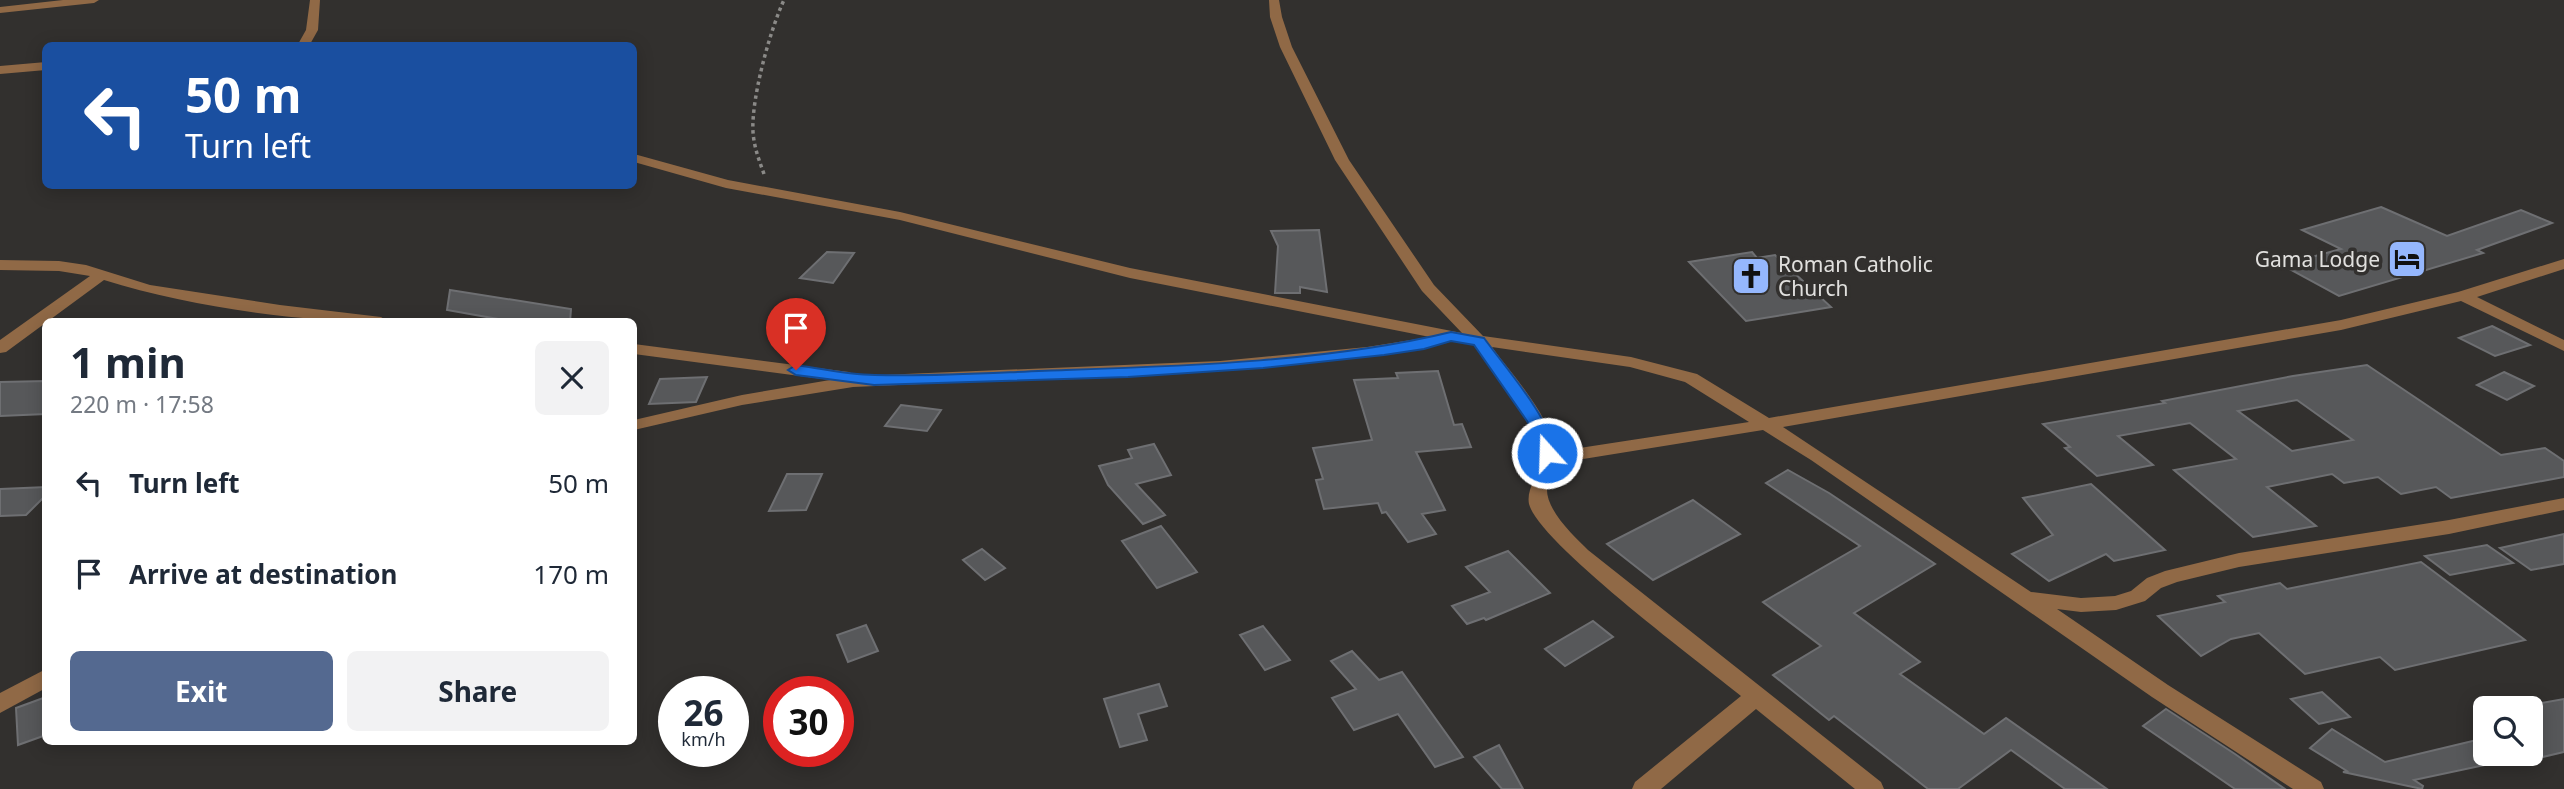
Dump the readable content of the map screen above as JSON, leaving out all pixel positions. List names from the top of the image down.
{
  "places": {
    "hotel": ["Gama Lodge"],
    "church": ["Roman Catholic Church"]
  },
  "page": {
    "turn": ["50 m", "Turn left"],
    "heading": ["1 min", "220 m · 17:58"],
    "list": [
      {
        "name": "Turn left",
        "value": "50 m"
      },
      {
        "name": "Arrive at destination",
        "value": "170 m"
      }
    ],
    "buttons": ["Exit", "Share"],
    "speed": "26 km/h",
    "limit": "30"
  }
}
